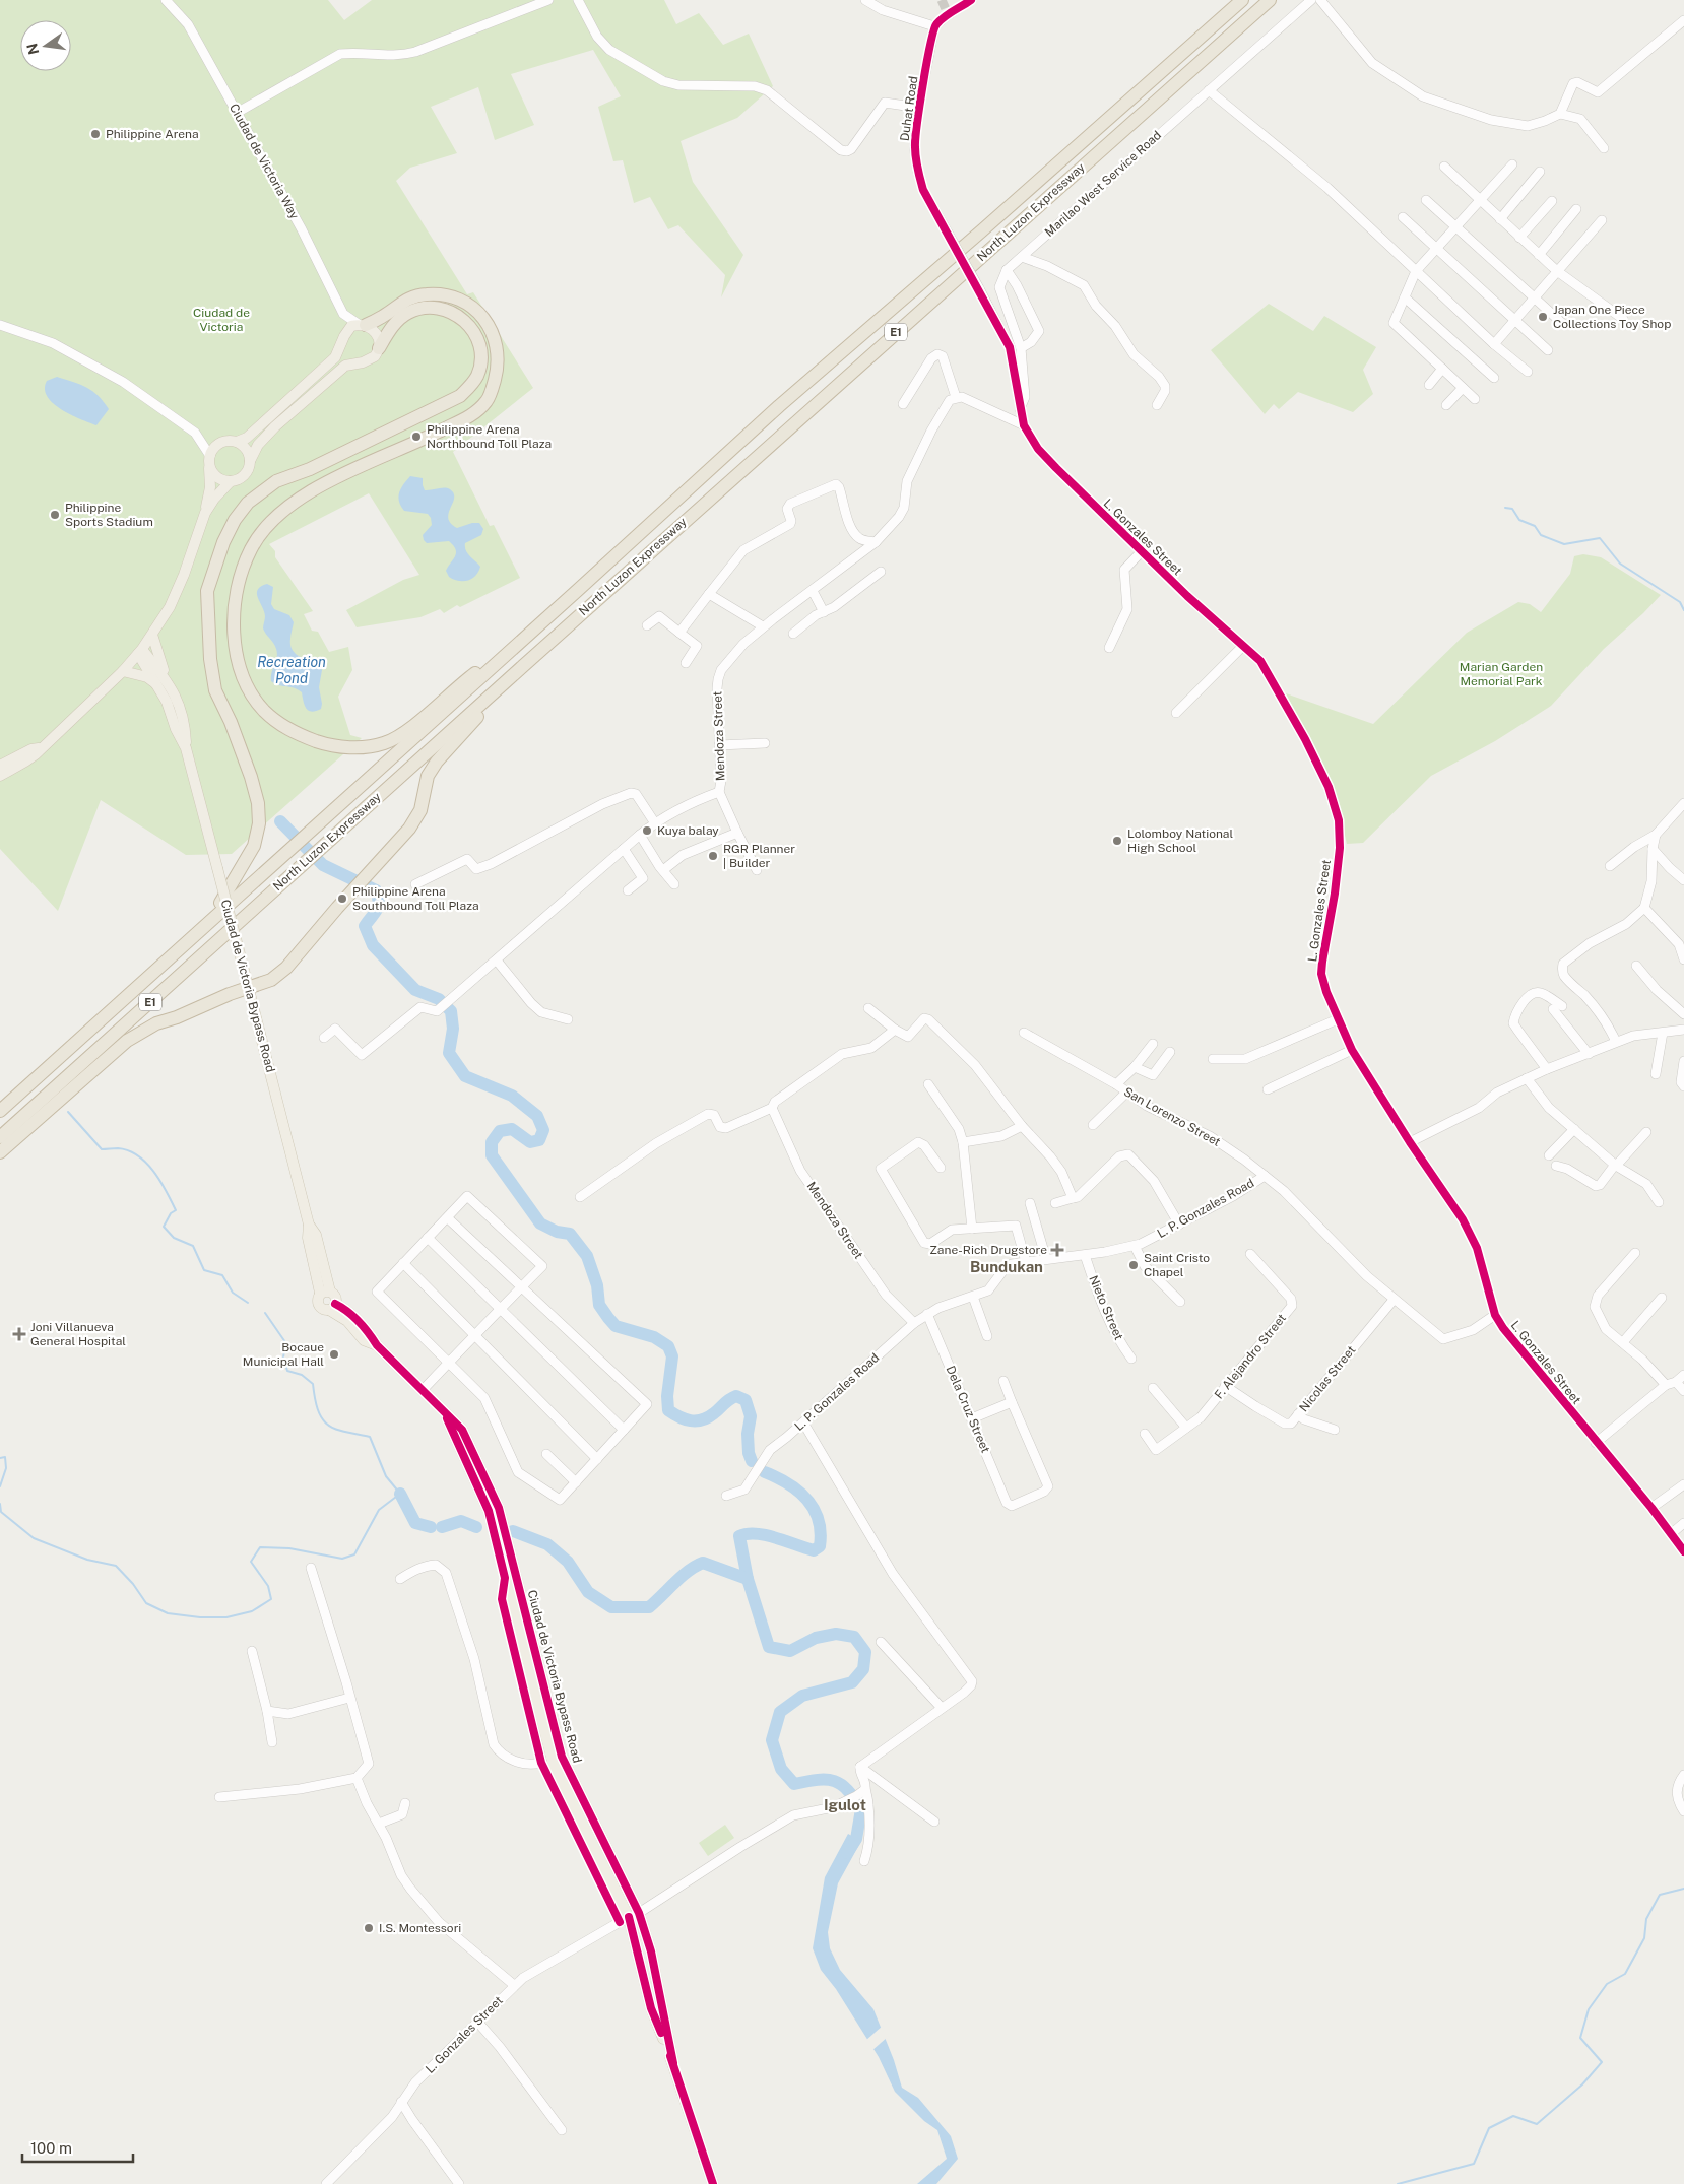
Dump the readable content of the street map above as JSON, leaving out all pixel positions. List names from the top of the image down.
{
  "streets": {
    "highway": ["North Luzon Expressway", "E1"],
    "main road": ["Ciudad de Victoria Bypass Road"],
    "street": [
      "Duhat Road",
      "Ciudad de Victoria Way",
      "Marilao West Service Road",
      "L. Gonzales Street",
      "Mendoza Street",
      "San Lorenzo Street",
      "L. P. Gonzales Road",
      "Nieto Street",
      "F. Alejandro Street",
      "Nicolas Street",
      "Dela Cruz Street"
    ]
  },
  "crossings": [
    ["Duhat Road", "L. Gonzales Street"],
    ["L. Gonzales Street", "Ciudad de Victoria Bypass Road"],
    ["L. Gonzales Street", "L. P. Gonzales Road"],
    ["Mendoza Street", "L. P. Gonzales Road"],
    ["San Lorenzo Street", "L. P. Gonzales Road"],
    ["L. P. Gonzales Road", "Nieto Street"],
    ["L. P. Gonzales Road", "Nicolas Street"],
    ["L. P. Gonzales Road", "Dela Cruz Street"],
    ["F. Alejandro Street", "Nicolas Street"]
  ],
  "districts": ["Bundukan", "Igulot"],
  "water": ["Recreation Pond"],
  "parks": ["Ciudad de Victoria", "Marian Garden Memorial Park"],
  "places": {
    "other": [
      "Philippine Arena",
      "Japan One Piece Collections Toy Shop",
      "Philippine Arena Northbound Toll Plaza",
      "Philippine Sports Stadium",
      "Kuya balay",
      "Lolomboy National High School",
      "RGR Planner | Builder",
      "Philippine Arena Southbound Toll Plaza",
      "Saint Cristo Chapel",
      "Bocaue Municipal Hall",
      "I.S. Montessori"
    ],
    "health": ["Zane-Rich Drugstore", "Joni Villanueva General Hospital"]
  },
  "scale_bar": "100 m",
  "north": "left"
}
